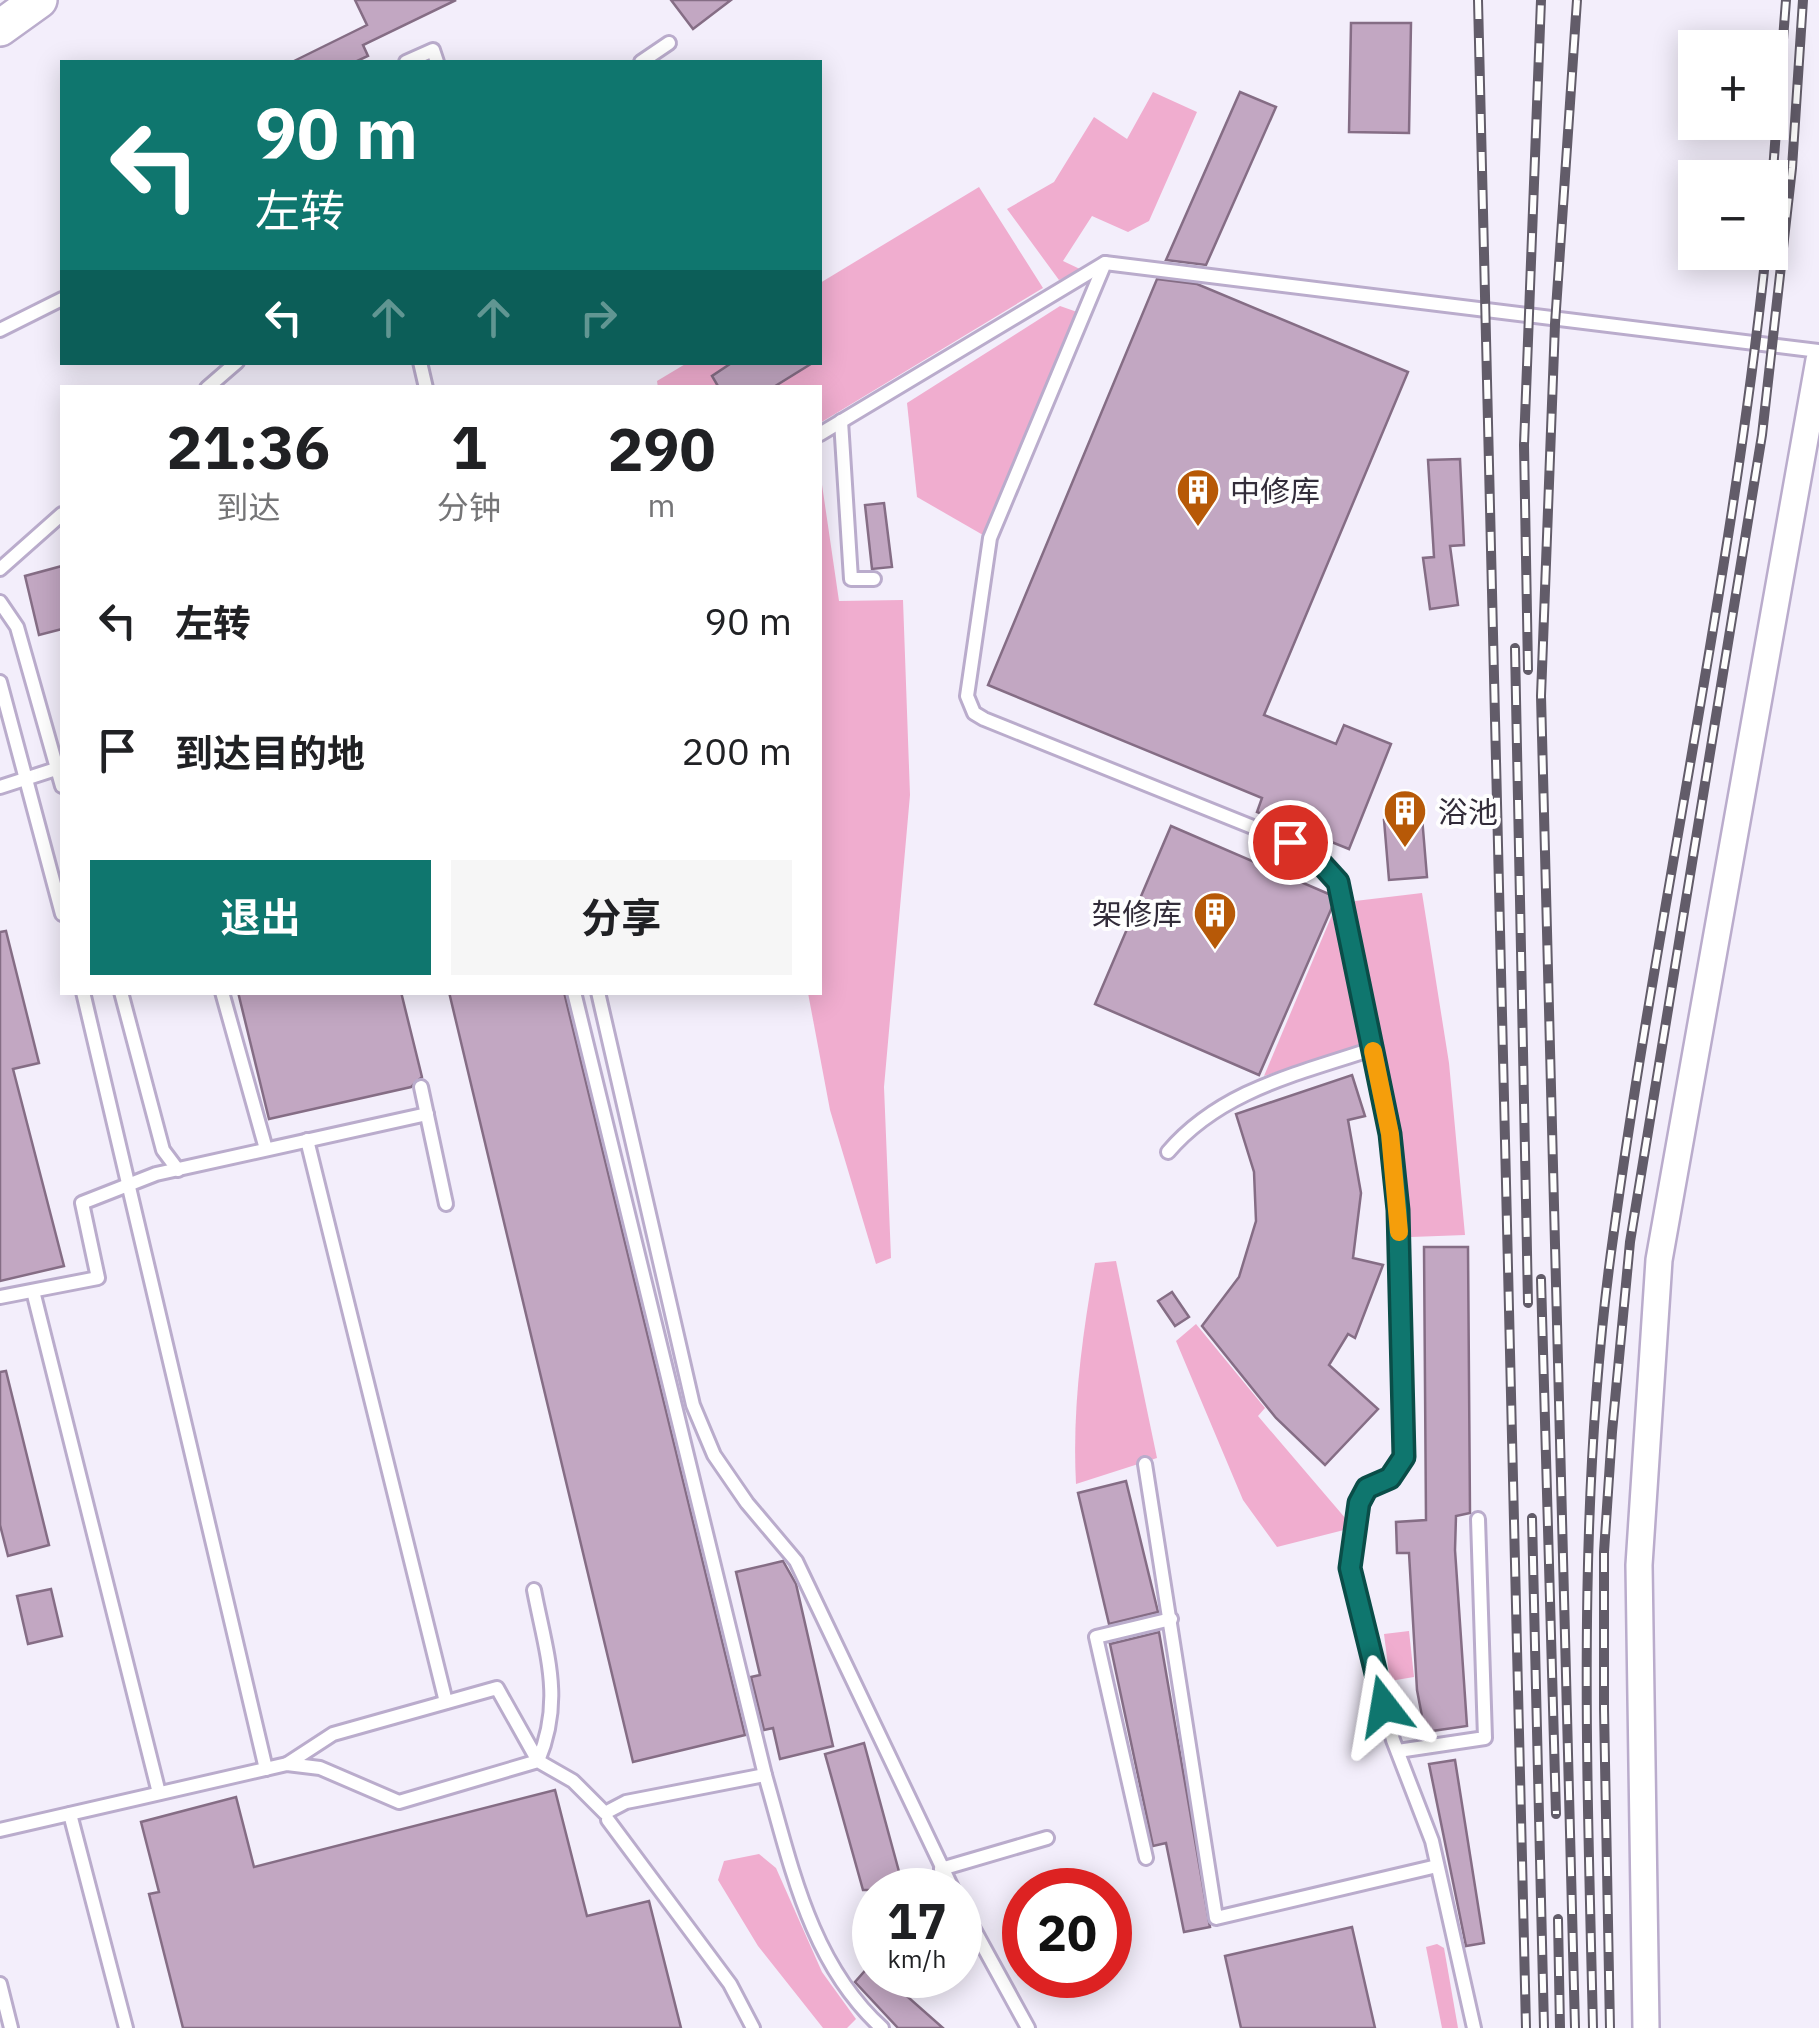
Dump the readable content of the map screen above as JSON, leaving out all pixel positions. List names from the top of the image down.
{
  "places": {
    "building": ["中修库", "浴池", "架修库"]
  },
  "page": {
    "map_buttons": ["+", "−"],
    "turn": ["90 m", "左转"],
    "eta": [
      "21:36",
      "到达",
      "1",
      "分钟",
      "290",
      "m"
    ],
    "list": [
      {
        "name": "左转",
        "value": "90 m"
      },
      {
        "name": "到达目的地",
        "value": "200 m"
      }
    ],
    "buttons": ["退出", "分享"],
    "speed": "17 km/h",
    "limit": "20"
  }
}
